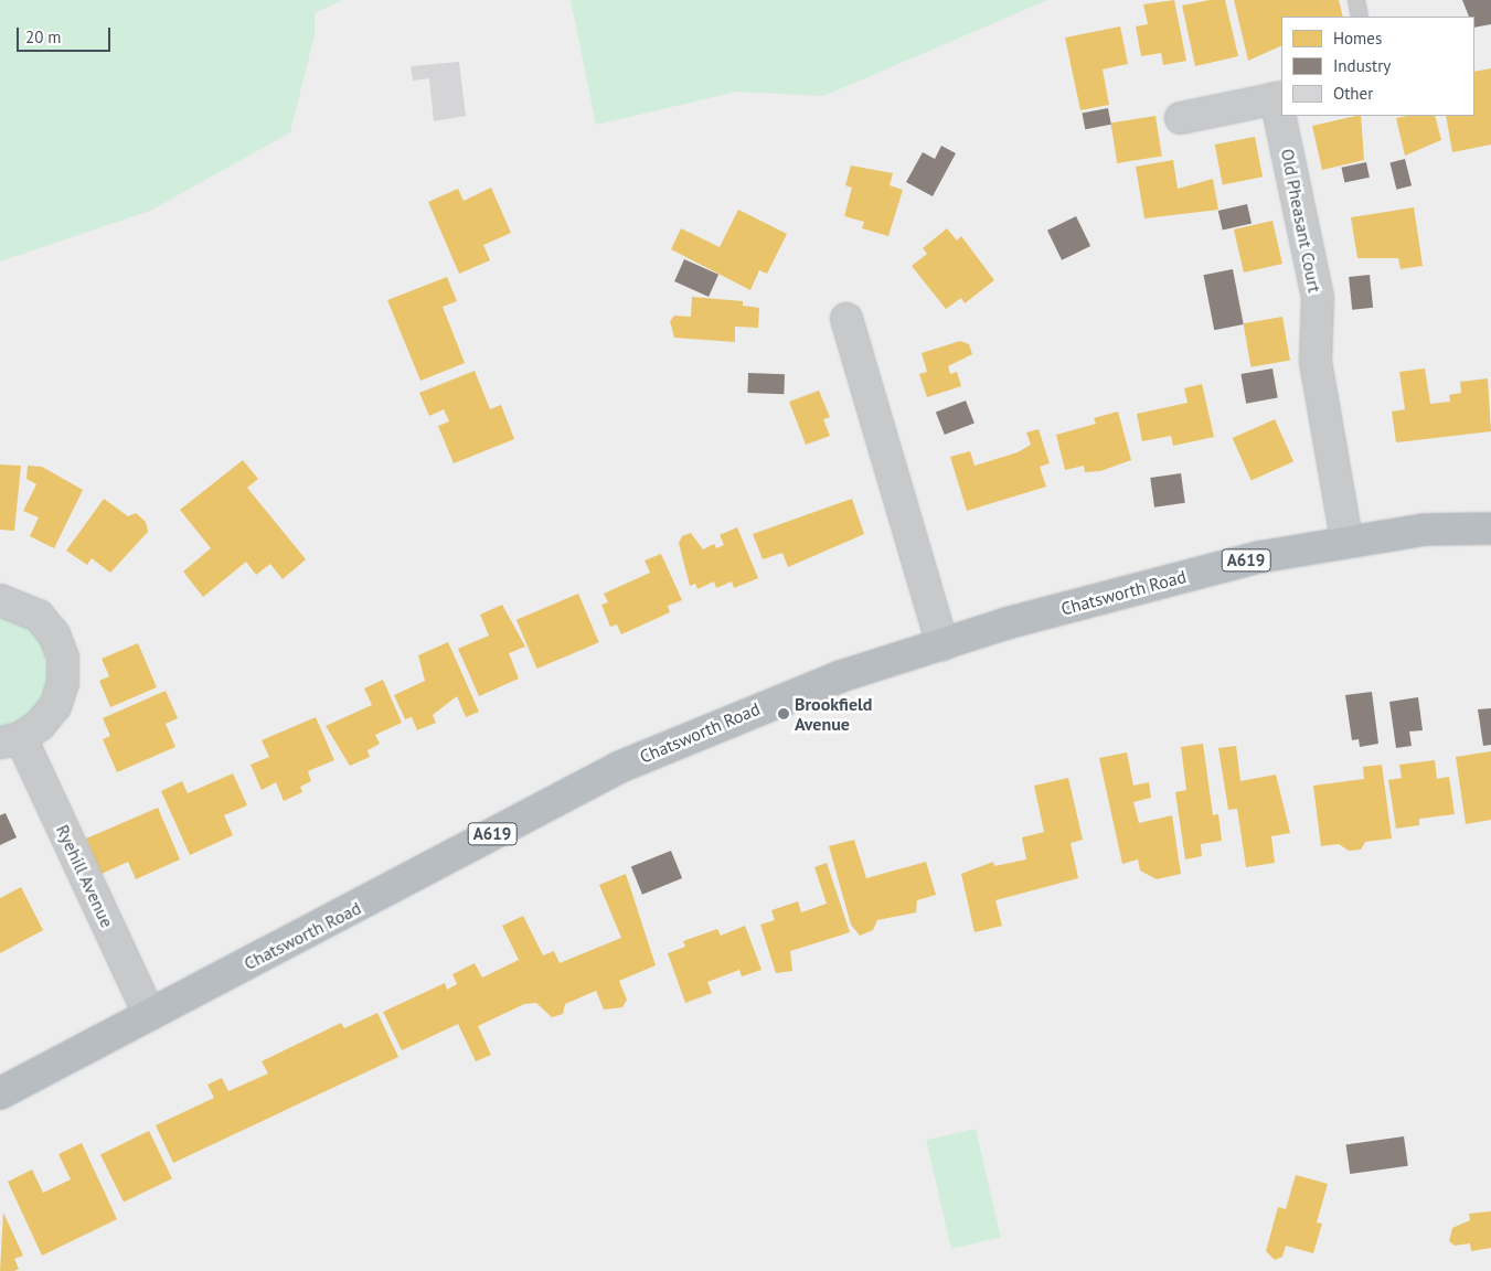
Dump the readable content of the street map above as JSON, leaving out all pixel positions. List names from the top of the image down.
{
  "streets": {
    "highway": ["A619", "Chatsworth Road"],
    "street": ["Old Pheasant Court", "Ryehill Avenue"]
  },
  "crossings": [
    ["Old Pheasant Court", "Chatsworth Road"],
    ["Chatsworth Road", "Ryehill Avenue"]
  ],
  "places": ["Brookfield Avenue"],
  "legend": ["Homes", "Industry", "Other"],
  "scale_bar": "20 m"
}
